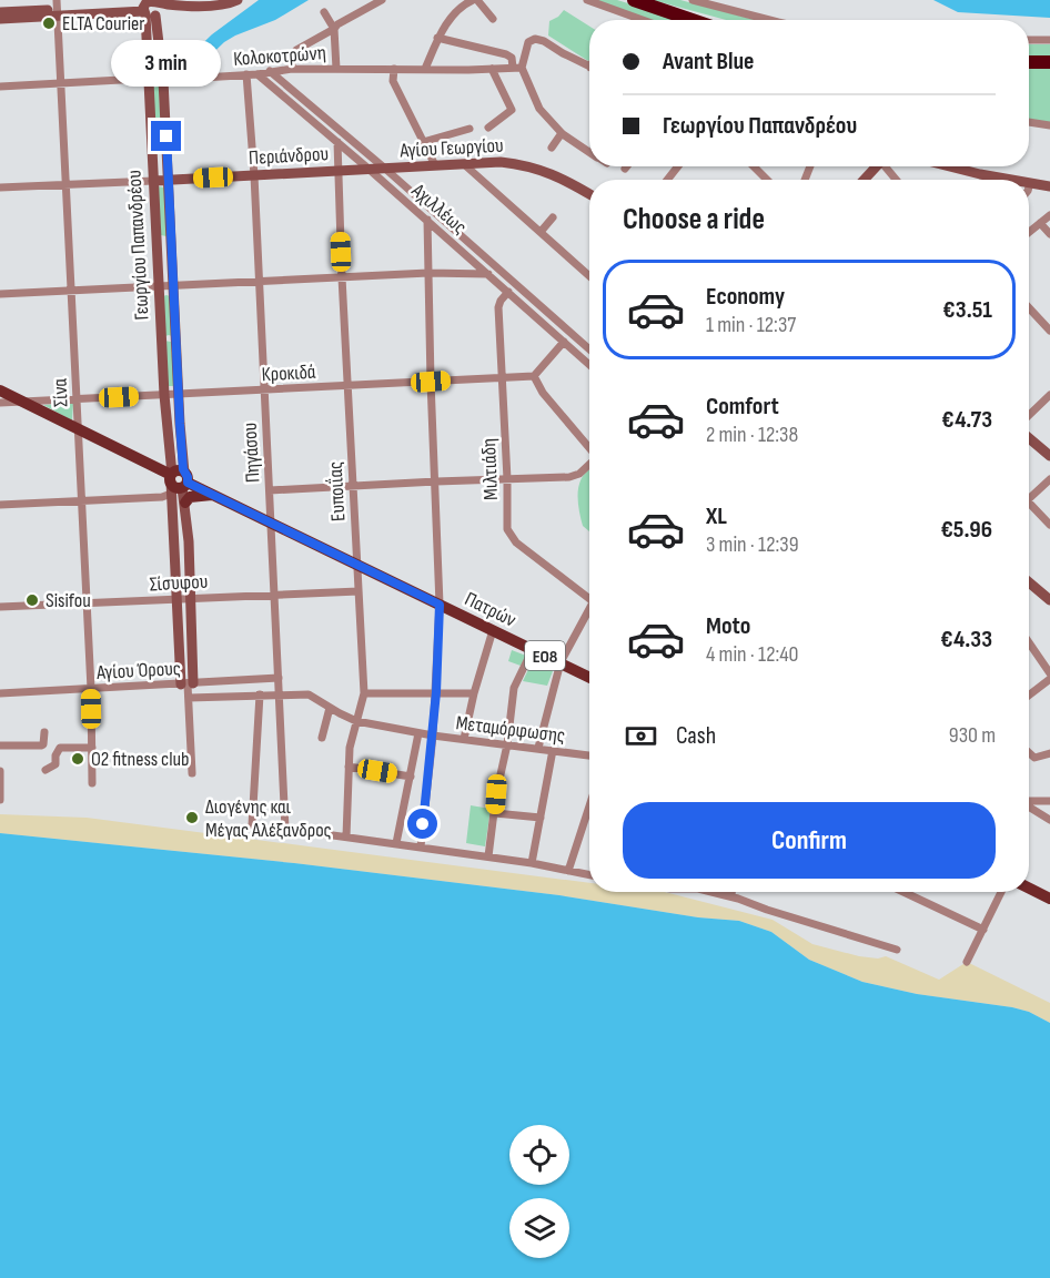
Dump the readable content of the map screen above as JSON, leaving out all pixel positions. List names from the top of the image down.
{
  "streets": {
    "main road": ["Πατρών", "ΕΟ8"],
    "street": [
      "Κολοκοτρώνη",
      "Αγίου Γεωργίου",
      "Περιάνδρου",
      "Αχιλλέως",
      "Γεωργίου Παπανδρέου",
      "Κροκιδά",
      "Σίνα",
      "Πηγάσου",
      "Μιλτιάδη",
      "Ευποιΐας",
      "Σίσυφου",
      "Αγίου Όρους",
      "Μεταμόρφωσης"
    ]
  },
  "crossings": [
    ["Κολοκοτρώνη", "Αχιλλέως"],
    ["Κολοκοτρώνη", "Γεωργίου Παπανδρέου"],
    ["Κολοκοτρώνη", "Σίνα"],
    ["Κολοκοτρώνη", "Πηγάσου"],
    ["Αγίου Γεωργίου", "Περιάνδρου"],
    ["Αγίου Γεωργίου", "Αχιλλέως"],
    ["Περιάνδρου", "Αχιλλέως"],
    ["Περιάνδρου", "Γεωργίου Παπανδρέου"],
    ["Περιάνδρου", "Σίνα"],
    ["Περιάνδρου", "Πηγάσου"],
    ["Περιάνδρου", "Ευποιΐας"],
    ["Αχιλλέως", "Μιλτιάδη"],
    ["Αχιλλέως", "Ευποιΐας"],
    ["Γεωργίου Παπανδρέου", "Κροκιδά"],
    ["Γεωργίου Παπανδρέου", "Σίσυφου"],
    ["Γεωργίου Παπανδρέου", "Πατρών"],
    ["Γεωργίου Παπανδρέου", "Αγίου Όρους"],
    ["Γεωργίου Παπανδρέου", "Μεταμόρφωσης"],
    ["Κροκιδά", "Σίνα"],
    ["Κροκιδά", "Πηγάσου"],
    ["Κροκιδά", "Μιλτιάδη"],
    ["Κροκιδά", "Ευποιΐας"],
    ["Κροκιδά", "Πατρών"],
    ["Σίνα", "Σίσυφου"],
    ["Σίνα", "Πατρών"],
    ["Σίνα", "Αγίου Όρους"],
    ["Πηγάσου", "Ευποιΐας"],
    ["Πηγάσου", "Σίσυφου"],
    ["Πηγάσου", "Πατρών"],
    ["Πηγάσου", "Αγίου Όρους"],
    ["Πηγάσου", "Μεταμόρφωσης"],
    ["Ευποιΐας", "Σίσυφου"],
    ["Ευποιΐας", "Πατρών"],
    ["Ευποιΐας", "Μεταμόρφωσης"]
  ],
  "places": [
    "ELTA Courier",
    "Sisifou",
    "O2 fitness club",
    "Διογένης και Μέγας Αλέξανδρος"
  ],
  "page": {
    "banner": ["Avant Blue", "Γεωργίου Παπανδρέου"],
    "bubble": "3 min",
    "heading": "Choose a ride",
    "list": [
      {
        "name": "Economy",
        "note": "1 min · 12:37",
        "value": "€3.51"
      },
      {
        "name": "Comfort",
        "note": "2 min · 12:38",
        "value": "€4.73"
      },
      {
        "name": "XL",
        "note": "3 min · 12:39",
        "value": "€5.96"
      },
      {
        "name": "Moto",
        "note": "4 min · 12:40",
        "value": "€4.33"
      }
    ],
    "pay": ["Cash", "930 m"],
    "buttons": "Confirm"
  }
}
